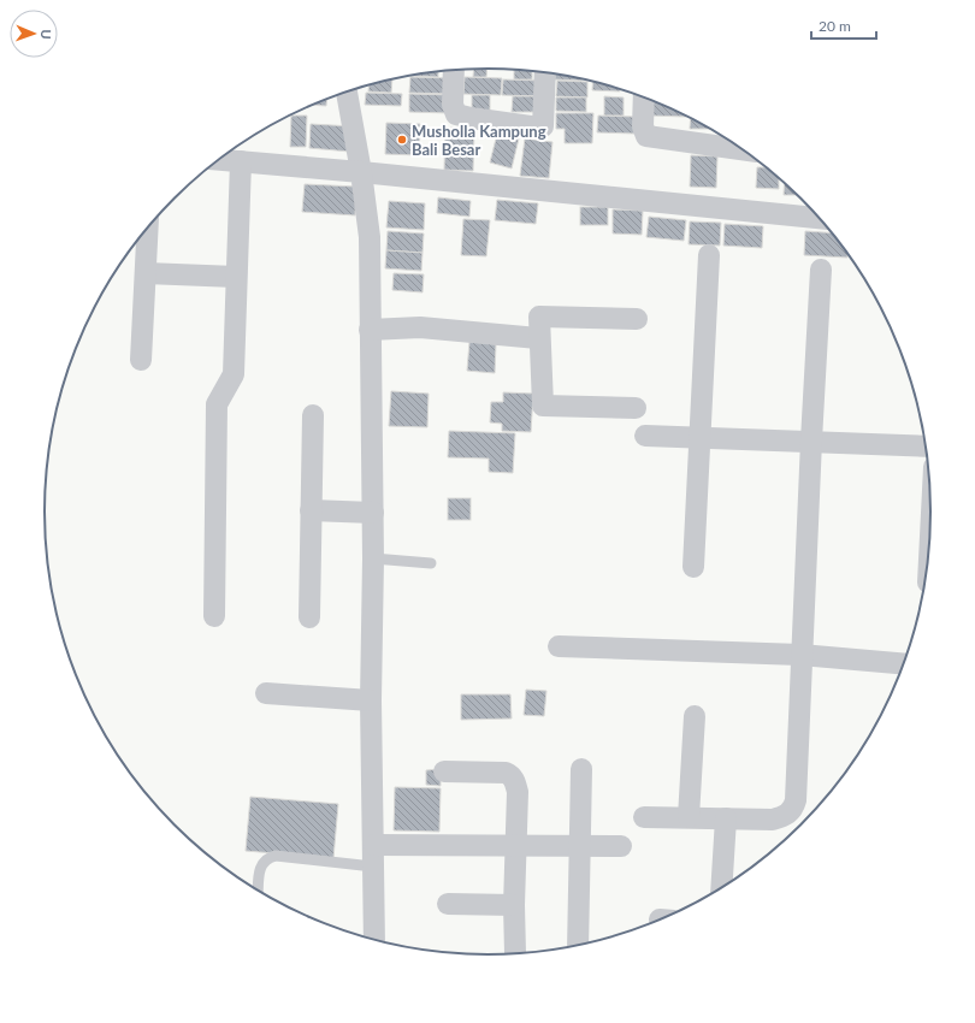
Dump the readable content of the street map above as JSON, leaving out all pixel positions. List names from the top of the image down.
{
  "places": ["Musholla Kampung Bali Besar"],
  "scale_bar": "20 m",
  "north": "right"
}
